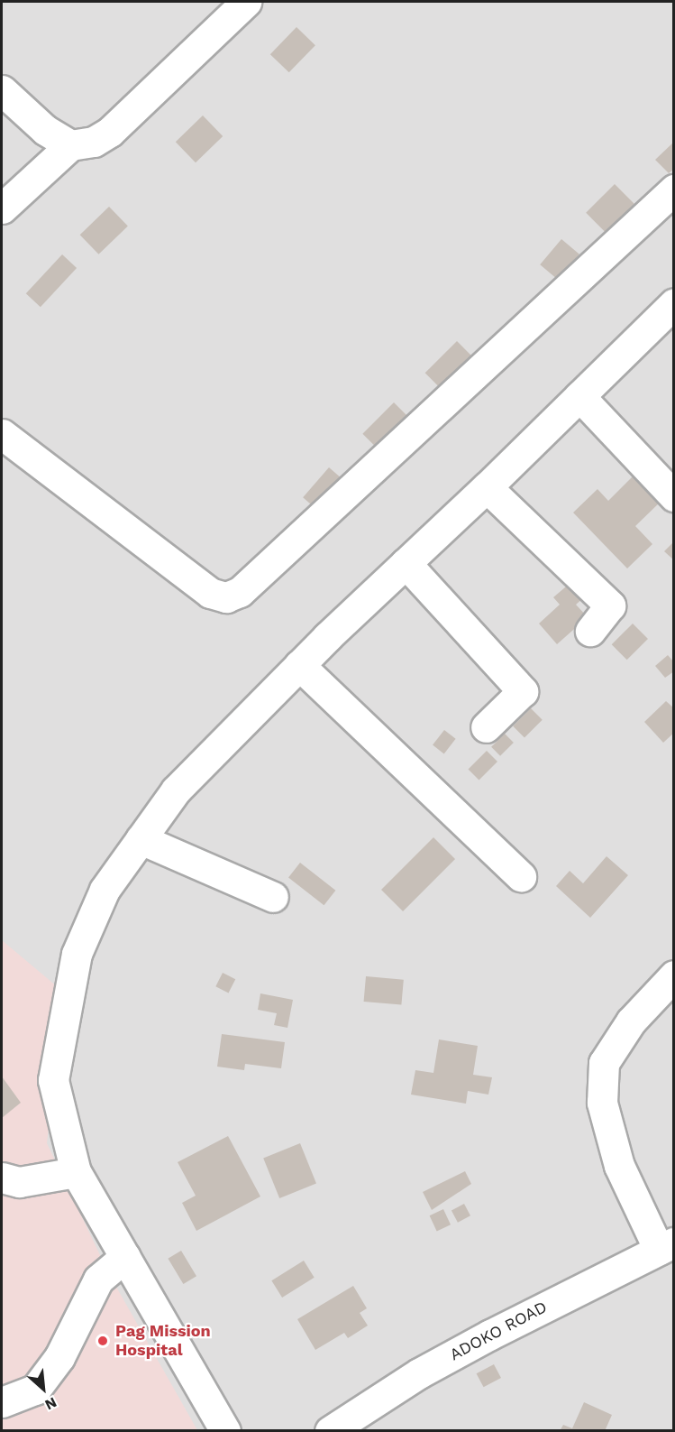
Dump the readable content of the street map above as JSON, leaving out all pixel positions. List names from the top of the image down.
{
  "streets": {
    "street": ["ADOKO ROAD"]
  },
  "places": ["Pag Mission Hospital"],
  "north": "bottom right"
}
